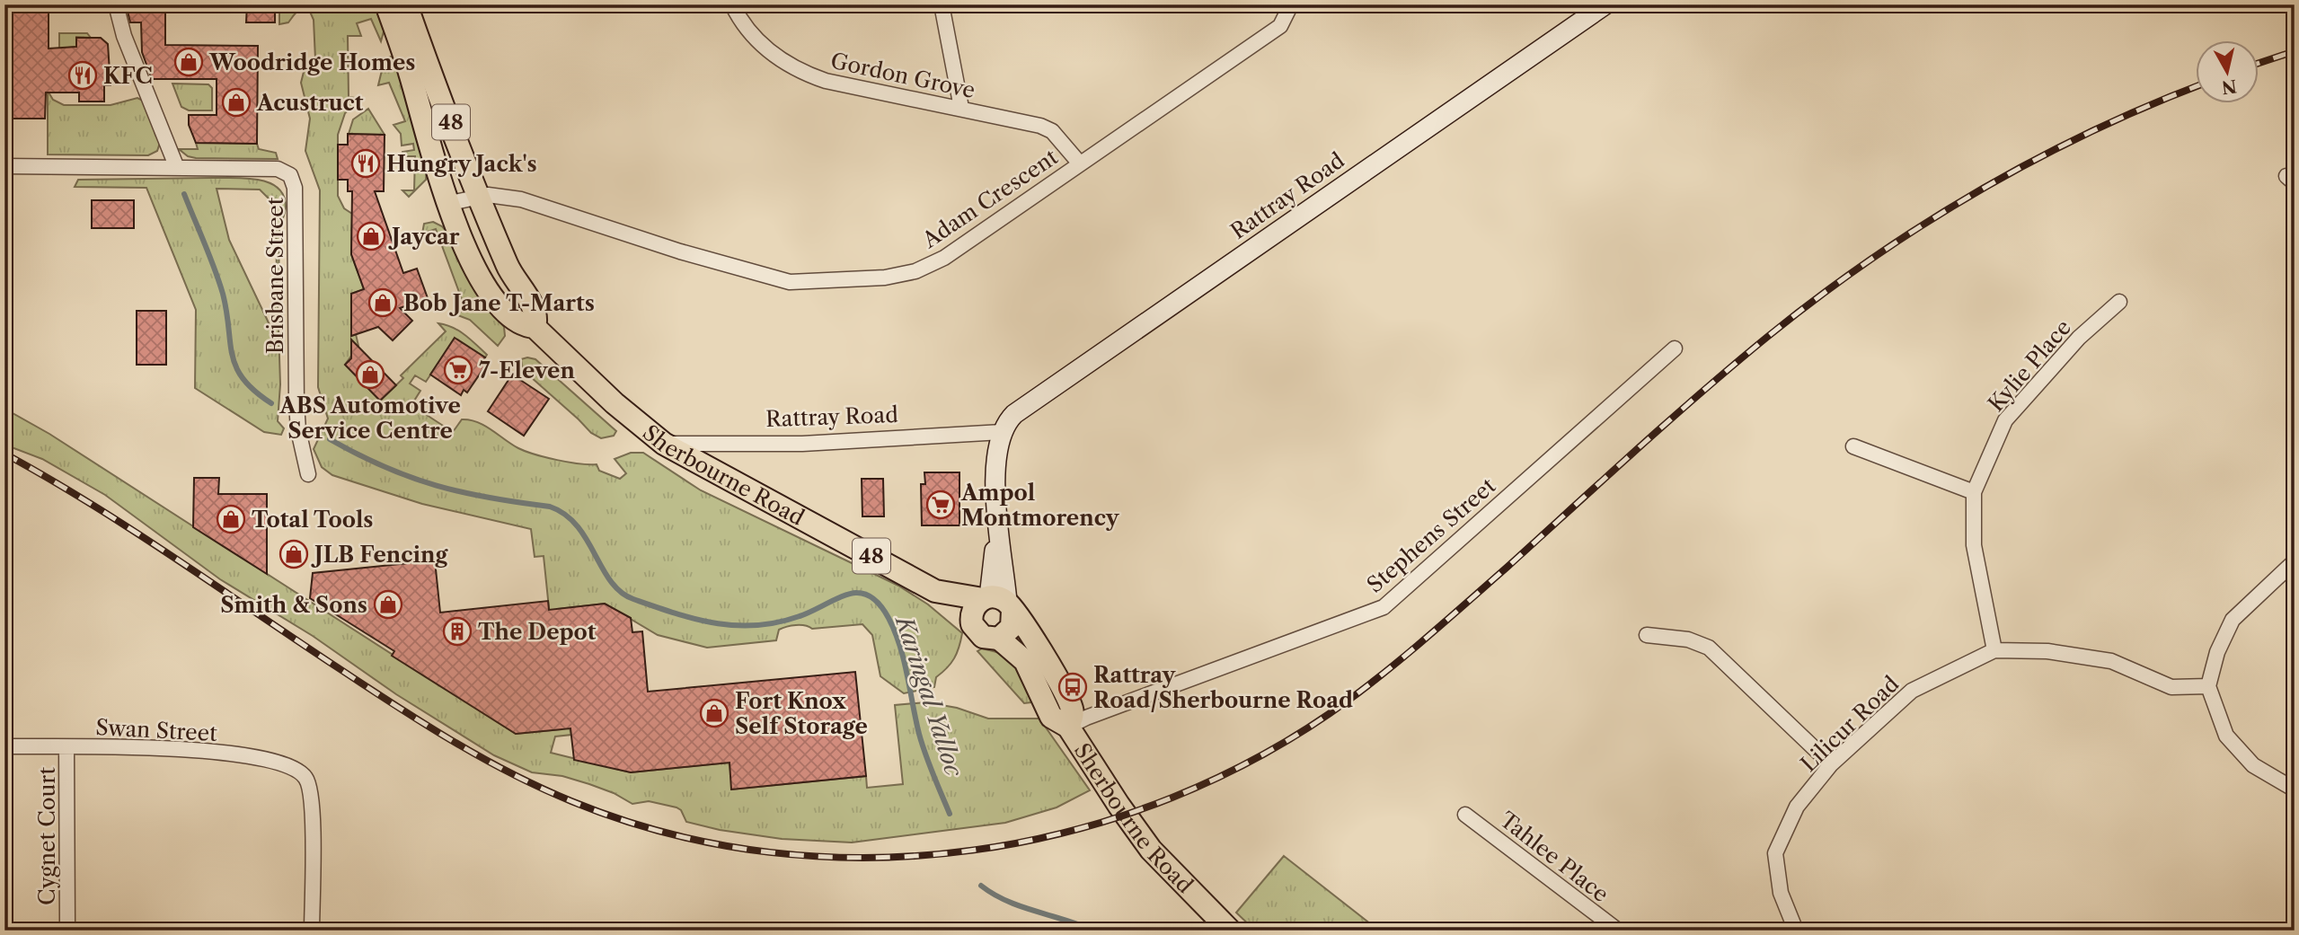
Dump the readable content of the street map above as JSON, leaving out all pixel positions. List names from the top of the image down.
{
  "streets": {
    "main road": ["48", "Sherbourne Road"],
    "street": [
      "Gordon Grove",
      "Rattray Road",
      "Adam Crescent",
      "Brisbane Street",
      "Kylie Place",
      "Stephens Street",
      "Lilicur Road",
      "Swan Street",
      "Cygnet Court",
      "Tahlee Place"
    ]
  },
  "crossings": [
    ["Gordon Grove", "Adam Crescent"],
    ["48", "Adam Crescent"],
    ["48", "Sherbourne Road"],
    ["Rattray Road", "Sherbourne Road"],
    ["Adam Crescent", "Sherbourne Road"],
    ["Kylie Place", "Lilicur Road"],
    ["Sherbourne Road", "Stephens Street"],
    ["Swan Street", "Cygnet Court"]
  ],
  "water": ["Karingal Yalloc"],
  "places": {
    "shop": [
      "Woodridge Homes",
      "Acustruct",
      "Jaycar",
      "Bob Jane T-Marts",
      "ABS Automotive Service Centre",
      "Total Tools",
      "JLB Fencing",
      "Smith & Sons",
      "Fort Knox Self Storage"
    ],
    "restaurant": ["KFC", "Hungry Jack's"],
    "supermarket": ["7-Eleven", "Ampol Montmorency"],
    "building": ["The Depot"],
    "bus stop": ["Rattray Road/Sherbourne Road"]
  },
  "north": "bottom"
}
